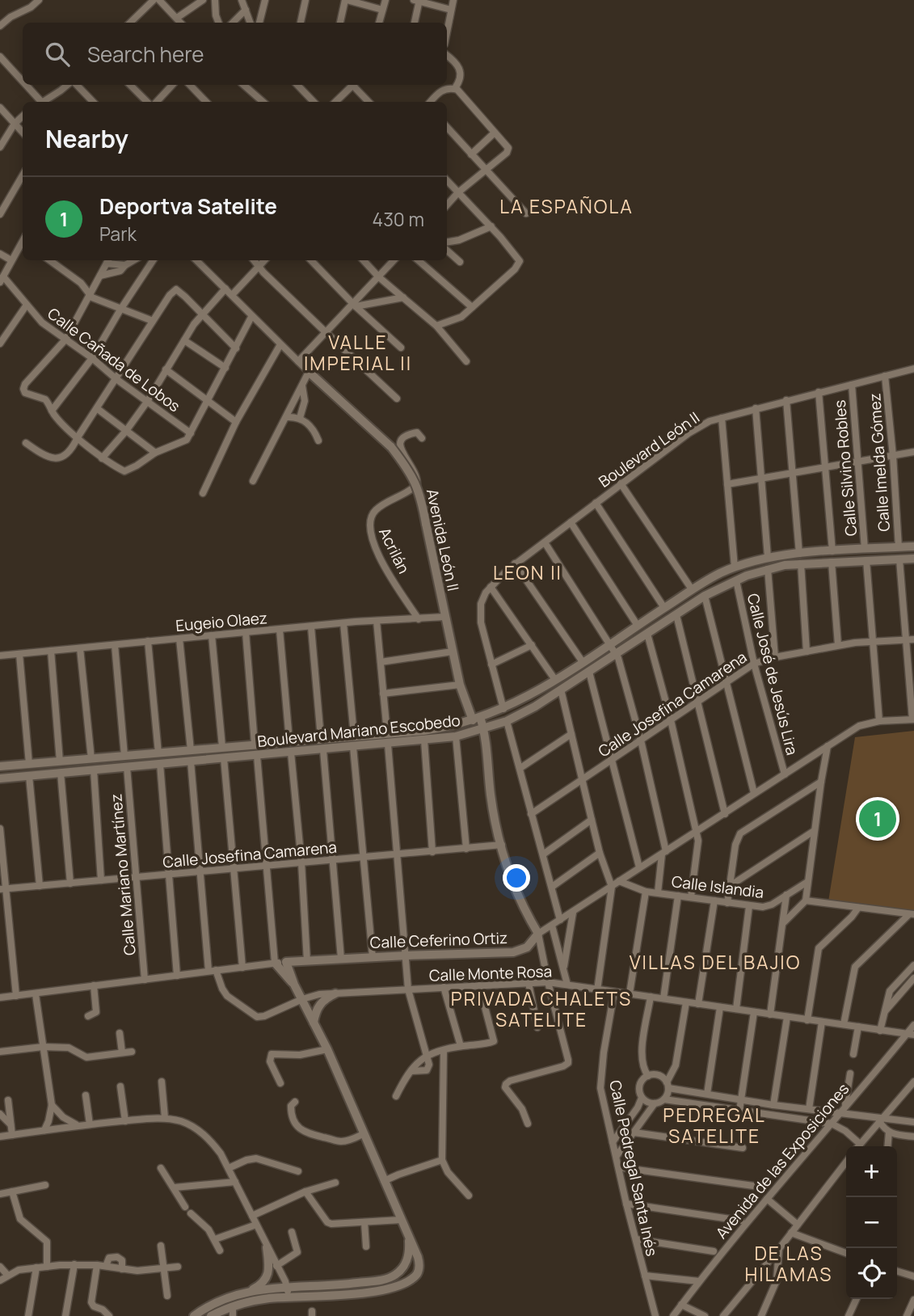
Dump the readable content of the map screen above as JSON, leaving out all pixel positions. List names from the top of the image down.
{
  "streets": {
    "street": [
      "Calle Cañada de Lobos",
      "Boulevard León II",
      "Calle Imelda Gómez",
      "Calle Silvino Robles",
      "Avenida León II",
      "Acrilán",
      "Eugeio Olaez",
      "Calle José de Jesús Lira",
      "Calle Josefina Camarena",
      "Boulevard Mariano Escobedo",
      "Calle Mariano Martínez",
      "Calle Islandia",
      "Calle Ceferino Ortiz",
      "Calle Monte Rosa",
      "Avenida de las Exposiciones",
      "Calle Pedregal Santa Inés"
    ]
  },
  "crossings": [
    ["Boulevard León II", "Calle Imelda Gómez"],
    ["Boulevard León II", "Calle Silvino Robles"],
    ["Calle Imelda Gómez", "Boulevard Mariano Escobedo"],
    ["Calle Silvino Robles", "Boulevard Mariano Escobedo"],
    ["Avenida León II", "Eugeio Olaez"],
    ["Avenida León II", "Calle Josefina Camarena"],
    ["Avenida León II", "Boulevard Mariano Escobedo"],
    ["Avenida León II", "Calle Ceferino Ortiz"],
    ["Acrilán", "Eugeio Olaez"],
    ["Calle José de Jesús Lira", "Calle Josefina Camarena"],
    ["Calle José de Jesús Lira", "Boulevard Mariano Escobedo"],
    ["Calle José de Jesús Lira", "Calle Ceferino Ortiz"],
    ["Calle Josefina Camarena", "Calle Mariano Martínez"],
    ["Boulevard Mariano Escobedo", "Calle Mariano Martínez"],
    ["Calle Mariano Martínez", "Calle Ceferino Ortiz"],
    ["Calle Islandia", "Calle Ceferino Ortiz"],
    ["Calle Ceferino Ortiz", "Calle Monte Rosa"],
    ["Calle Monte Rosa", "Avenida de las Exposiciones"],
    ["Calle Monte Rosa", "Calle Pedregal Santa Inés"]
  ],
  "districts": [
    "LA ESPAÑOLA",
    "VALLE IMPERIAL II",
    "LEON II",
    "VILLAS DEL BAJIO",
    "PRIVADA CHALETS SATELITE",
    "PEDREGAL SATELITE",
    "DE LAS HILAMAS"
  ],
  "page": {
    "search": "Search here",
    "heading": "Nearby",
    "list": [
      {
        "mark": "1",
        "name": "Deportva Satelite",
        "note": "Park",
        "value": "430 m"
      }
    ],
    "pins": "1",
    "map_buttons": ["+", "−"]
  }
}
